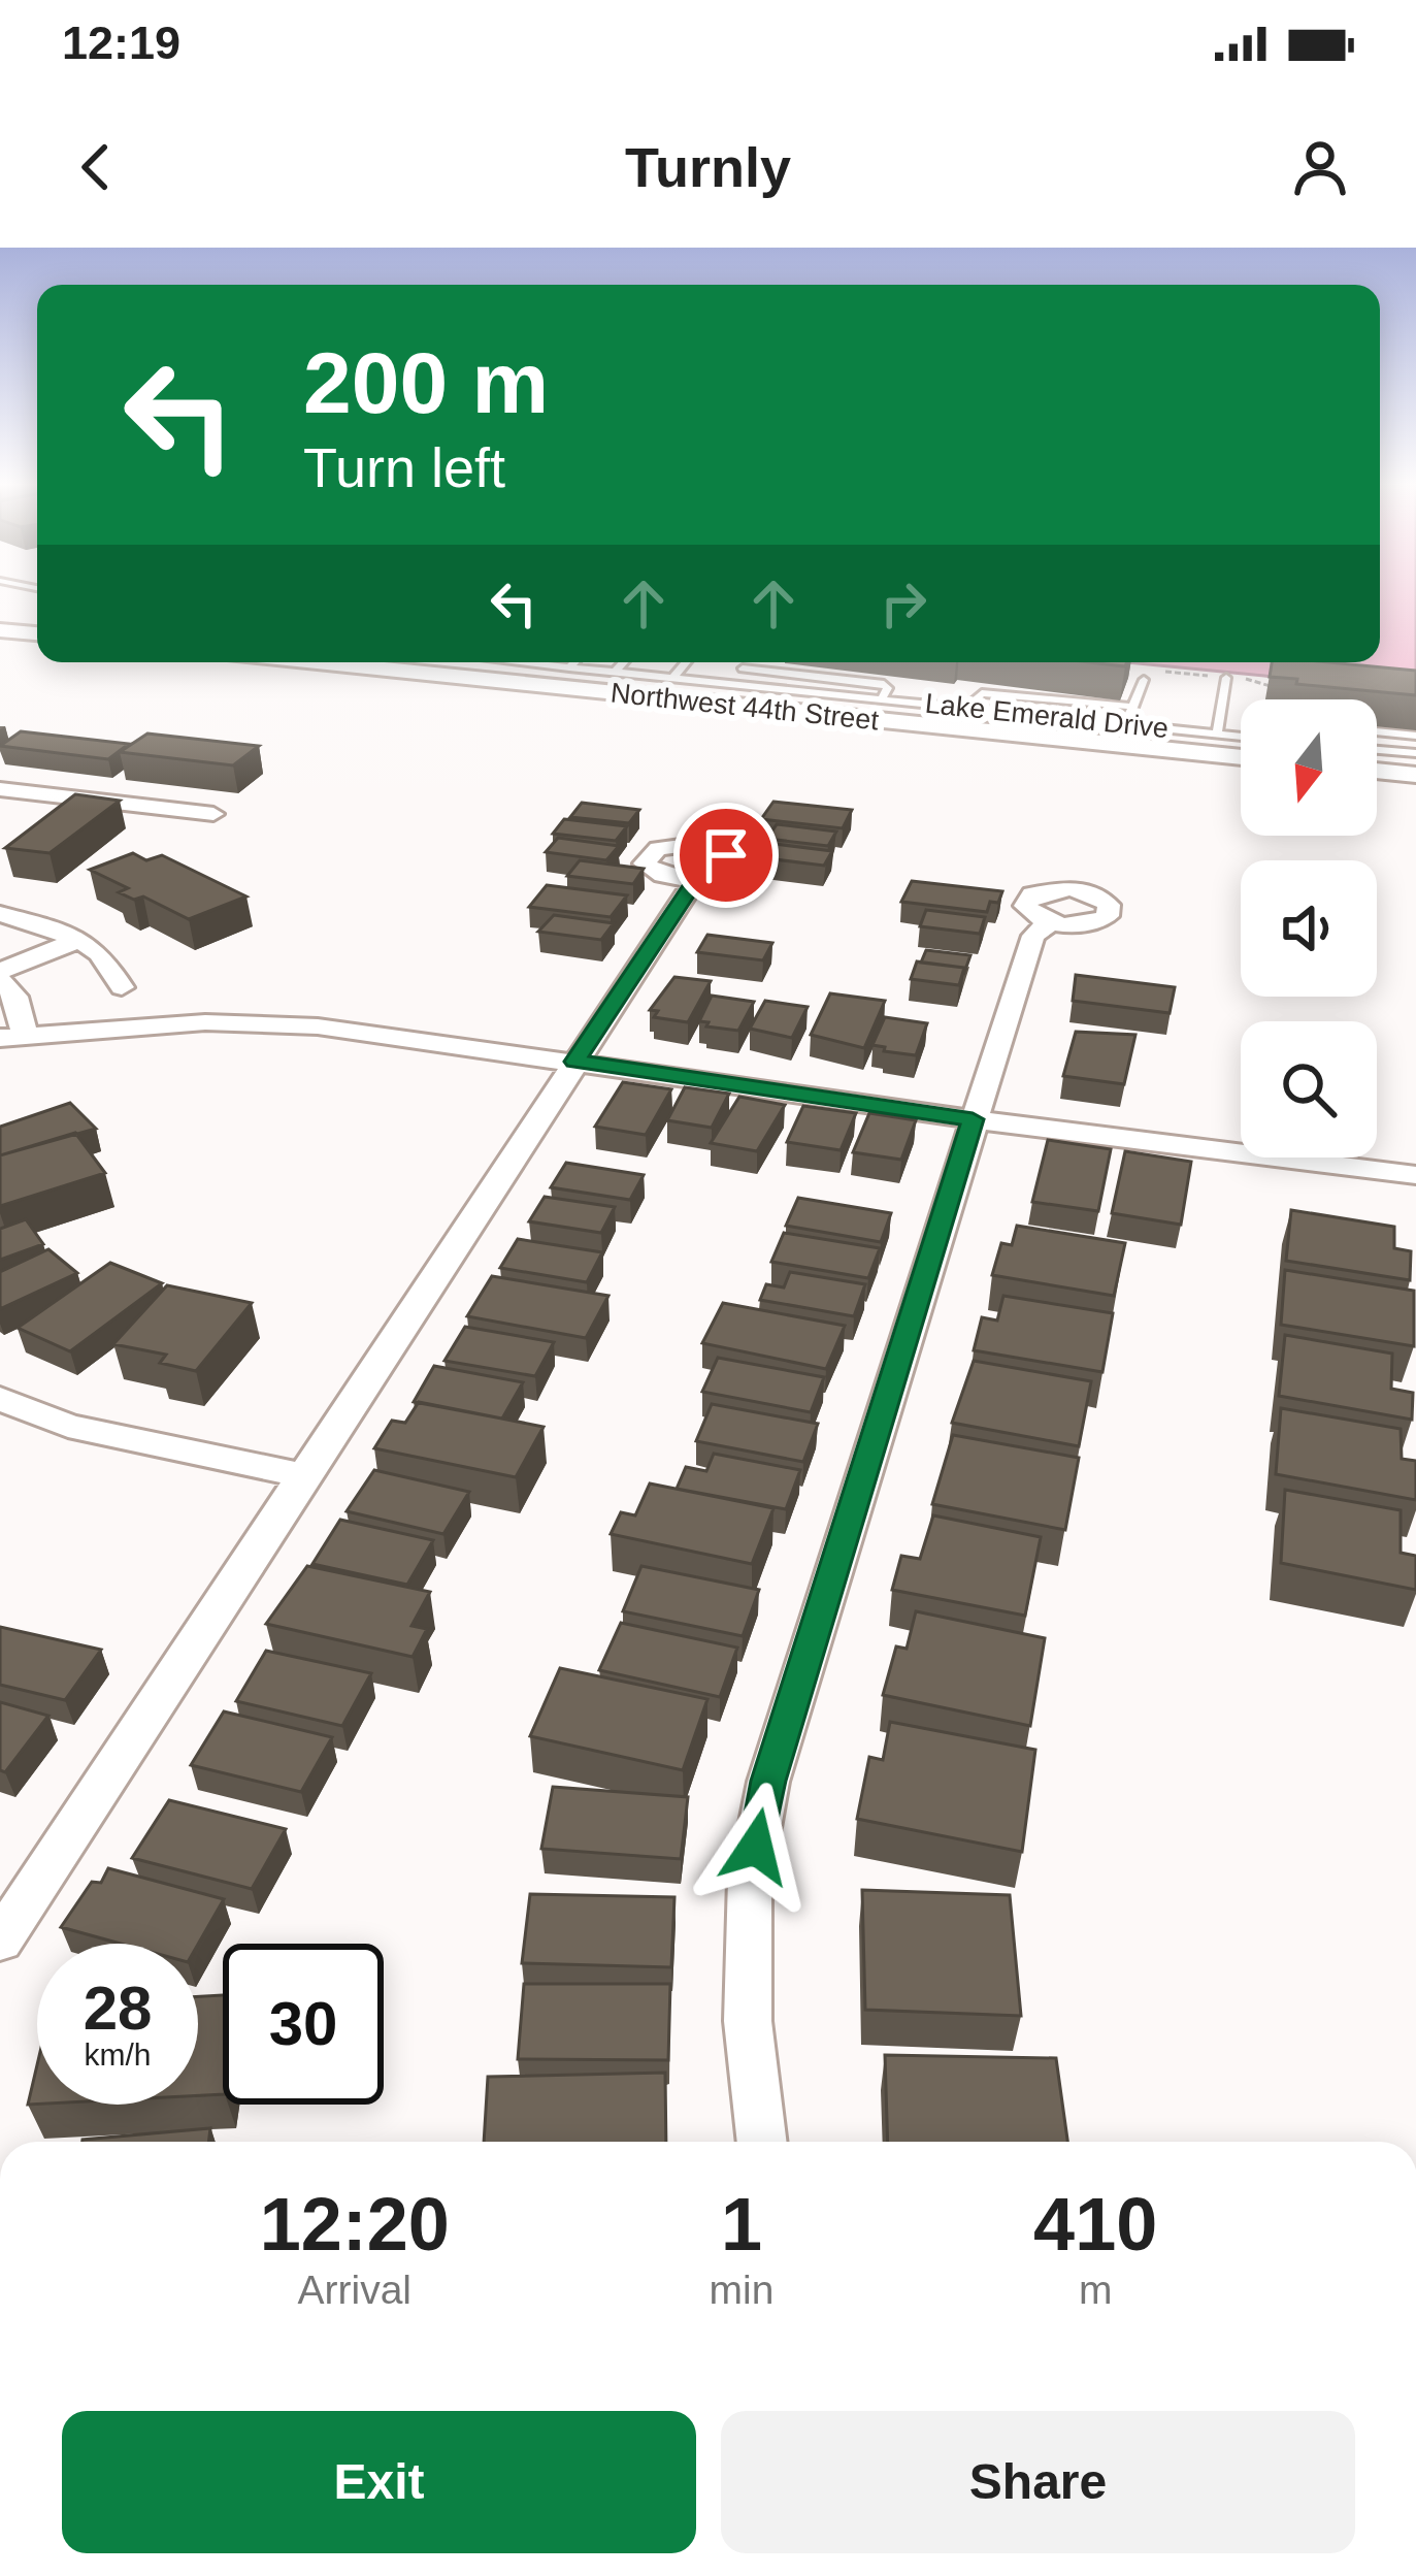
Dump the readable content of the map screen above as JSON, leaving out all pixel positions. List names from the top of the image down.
{
  "streets": {
    "street": ["Northwest 44th Street"],
    "lane": ["Lake Emerald Drive"]
  },
  "north": "bottom",
  "page": {
    "status": "12:19",
    "header": "Turnly",
    "turn": ["200 m", "Turn left"],
    "speed": "28 km/h",
    "limit": "30",
    "eta": [
      "12:20",
      "Arrival",
      "1",
      "min",
      "410",
      "m"
    ],
    "buttons": ["Exit", "Share"]
  }
}
